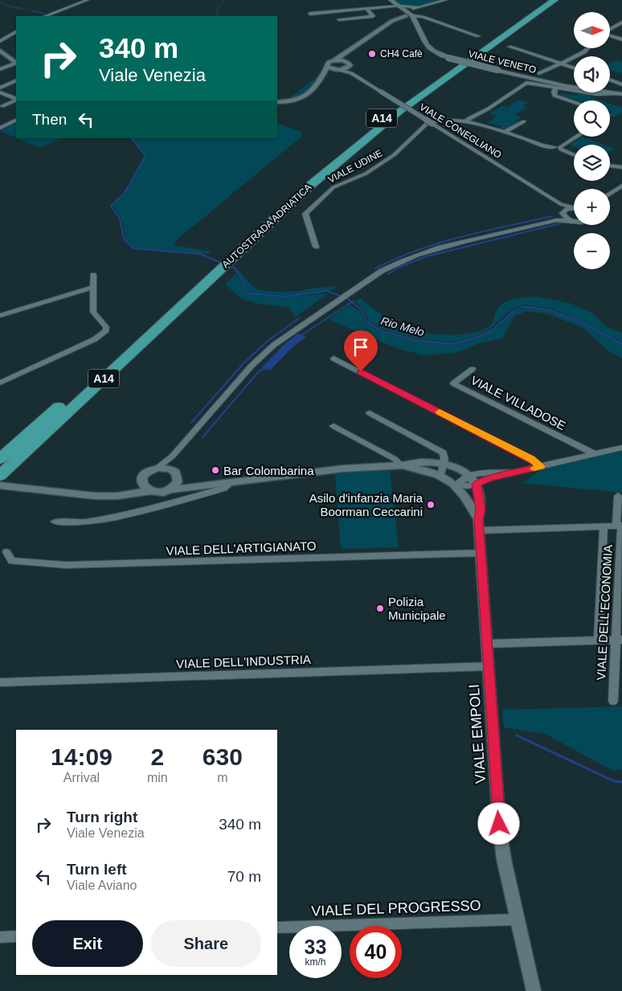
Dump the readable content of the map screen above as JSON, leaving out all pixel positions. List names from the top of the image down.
{
  "streets": {
    "highway": ["A14", "AUTOSTRADA ADRIATICA"],
    "main road": ["VIALE VENETO"],
    "street": [
      "VIALE CONEGLIANO",
      "VIALE UDINE",
      "VIALE VILLADOSE",
      "VIALE DELL'ARTIGIANATO",
      "VIALE DELL'ECONOMIA",
      "VIALE DELL'INDUSTRIA",
      "VIALE EMPOLI",
      "VIALE DEL PROGRESSO"
    ]
  },
  "crossings": [
    ["VIALE DELL'ARTIGIANATO", "VIALE EMPOLI"],
    ["VIALE DELL'INDUSTRIA", "VIALE EMPOLI"],
    ["VIALE EMPOLI", "VIALE DEL PROGRESSO"]
  ],
  "water": ["Rio Melo"],
  "places": [
    "CH4 Cafè",
    "Bar Colombarina",
    "Asilo d'infanzia Maria Boorman Ceccarini",
    "Polizia Municipale"
  ],
  "north": "right",
  "page": {
    "map_buttons": ["+", "−"],
    "turn": ["340 m", "Viale Venezia"],
    "then": "Then",
    "eta": [
      "14:09",
      "Arrival",
      "2",
      "min",
      "630",
      "m"
    ],
    "list": [
      {
        "name": "Turn right",
        "note": "Viale Venezia",
        "value": "340 m"
      },
      {
        "name": "Turn left",
        "note": "Viale Aviano",
        "value": "70 m"
      }
    ],
    "buttons": ["Exit", "Share"],
    "speed": "33 km/h",
    "limit": "40"
  }
}
